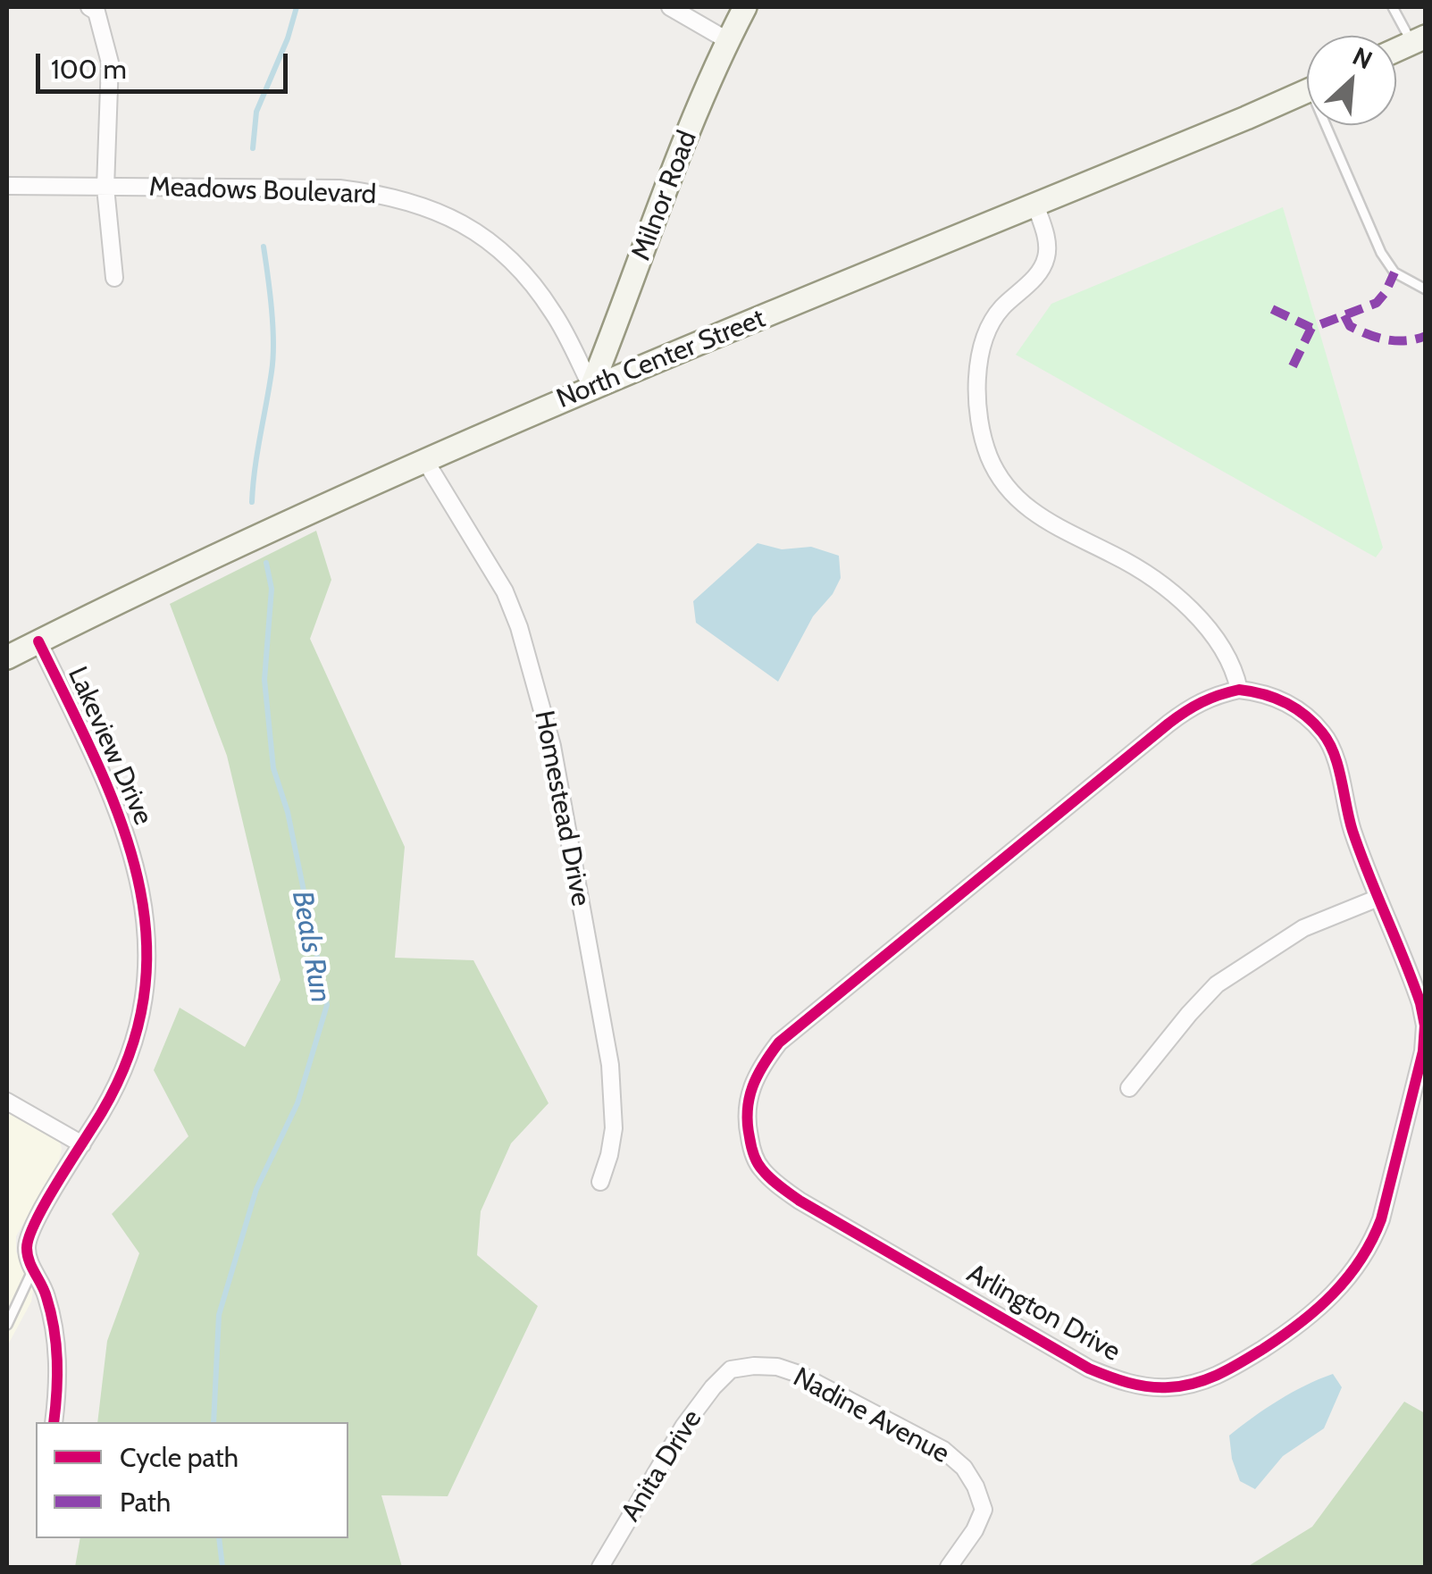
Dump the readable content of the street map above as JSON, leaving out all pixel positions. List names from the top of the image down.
{
  "streets": {
    "main road": ["Milnor Road", "North Center Street"],
    "street": [
      "Meadows Boulevard",
      "Lakeview Drive",
      "Homestead Drive",
      "Arlington Drive",
      "Nadine Avenue",
      "Anita Drive"
    ]
  },
  "crossings": [
    ["Meadows Boulevard", "Milnor Road"],
    ["Meadows Boulevard", "North Center Street"],
    ["Milnor Road", "North Center Street"],
    ["North Center Street", "Lakeview Drive"],
    ["North Center Street", "Homestead Drive"],
    ["Nadine Avenue", "Anita Drive"]
  ],
  "water": ["Beals Run"],
  "legend": ["Cycle path", "Path"],
  "scale_bar": "100 m",
  "north": "top right"
}
